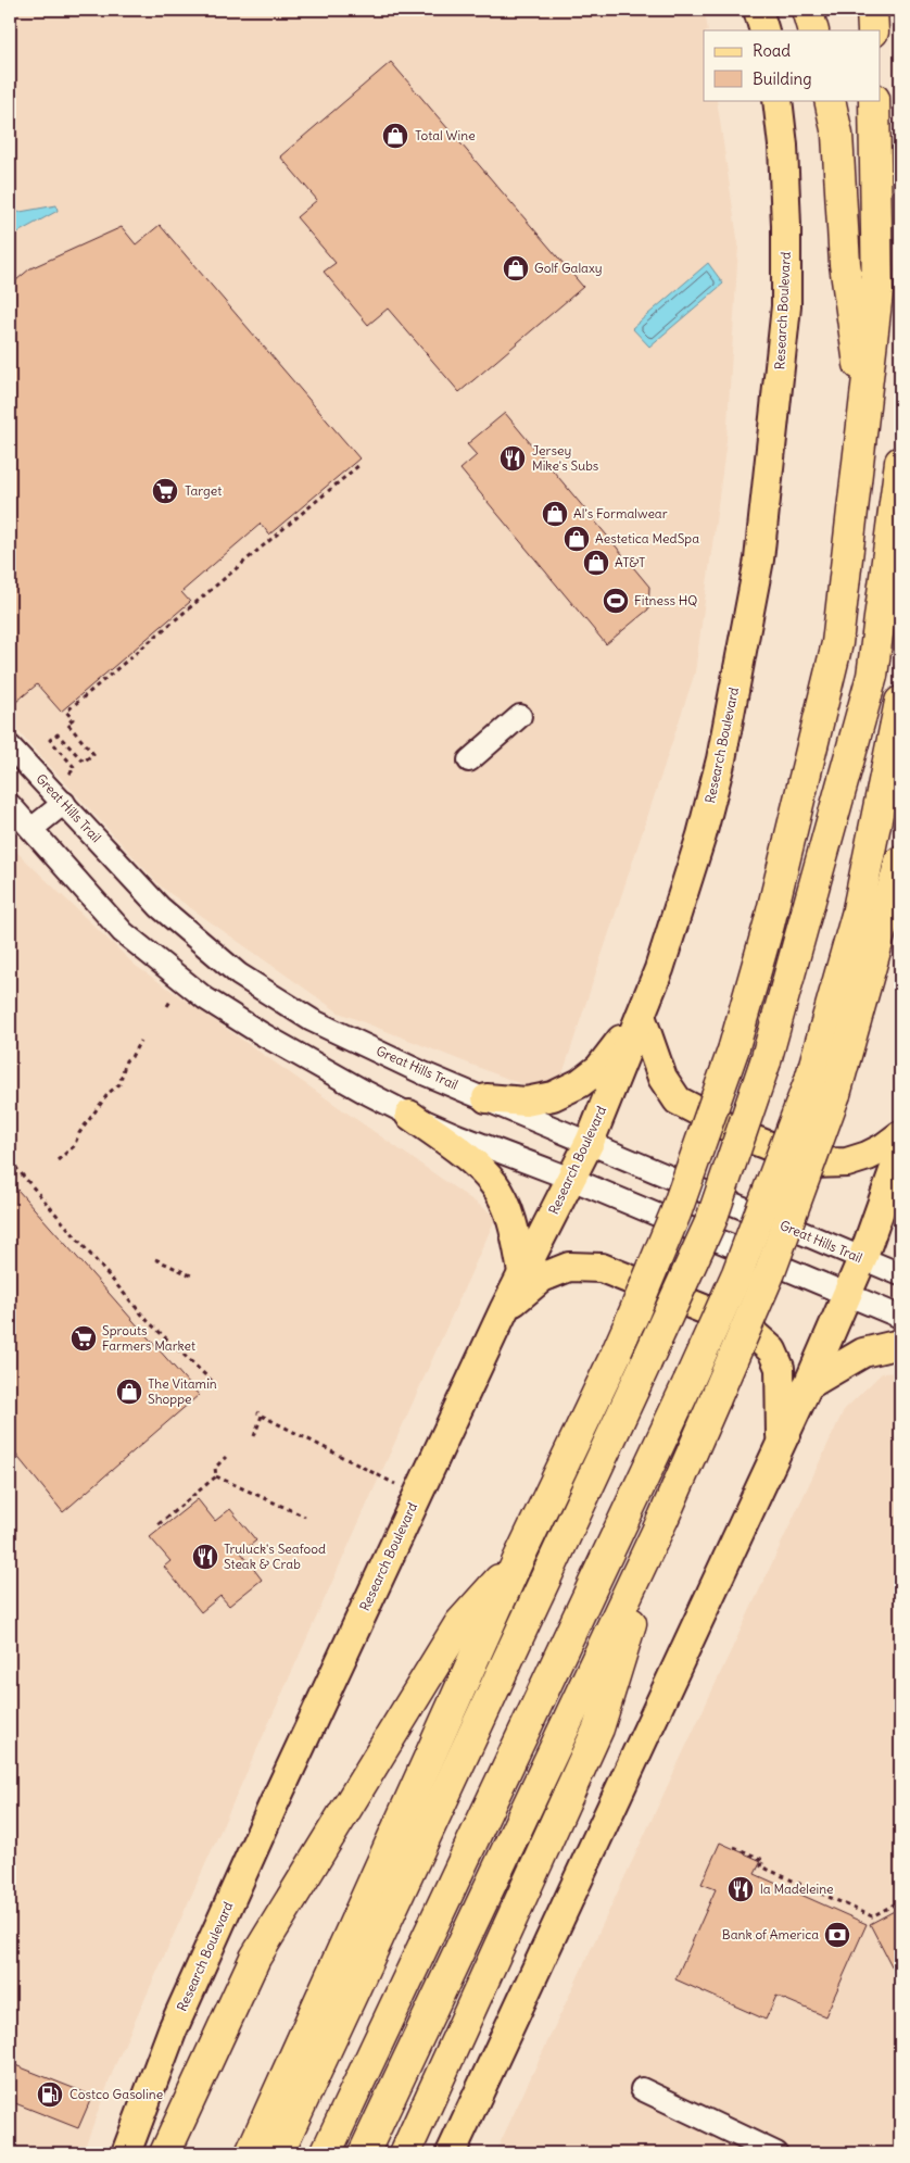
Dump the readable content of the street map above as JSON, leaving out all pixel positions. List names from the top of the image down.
{
  "streets": {
    "main road": ["Research Boulevard"],
    "street": ["Great Hills Trail"]
  },
  "crossings": [
    ["Research Boulevard", "Great Hills Trail"]
  ],
  "places": {
    "shop": [
      "Total Wine",
      "Golf Galaxy",
      "Al's Formalwear",
      "Aestetica MedSpa",
      "AT&T",
      "The Vitamin Shoppe"
    ],
    "restaurant": ["Jersey Mike's Subs", "Truluck's Seafood Steak & Crab", "la Madeleine"],
    "supermarket": ["Target", "Sprouts Farmers Market"],
    "sports": ["Fitness HQ"],
    "bank": ["Bank of America"],
    "fuel station": ["Costco Gasoline"]
  },
  "legend": ["Road", "Building"]
}
